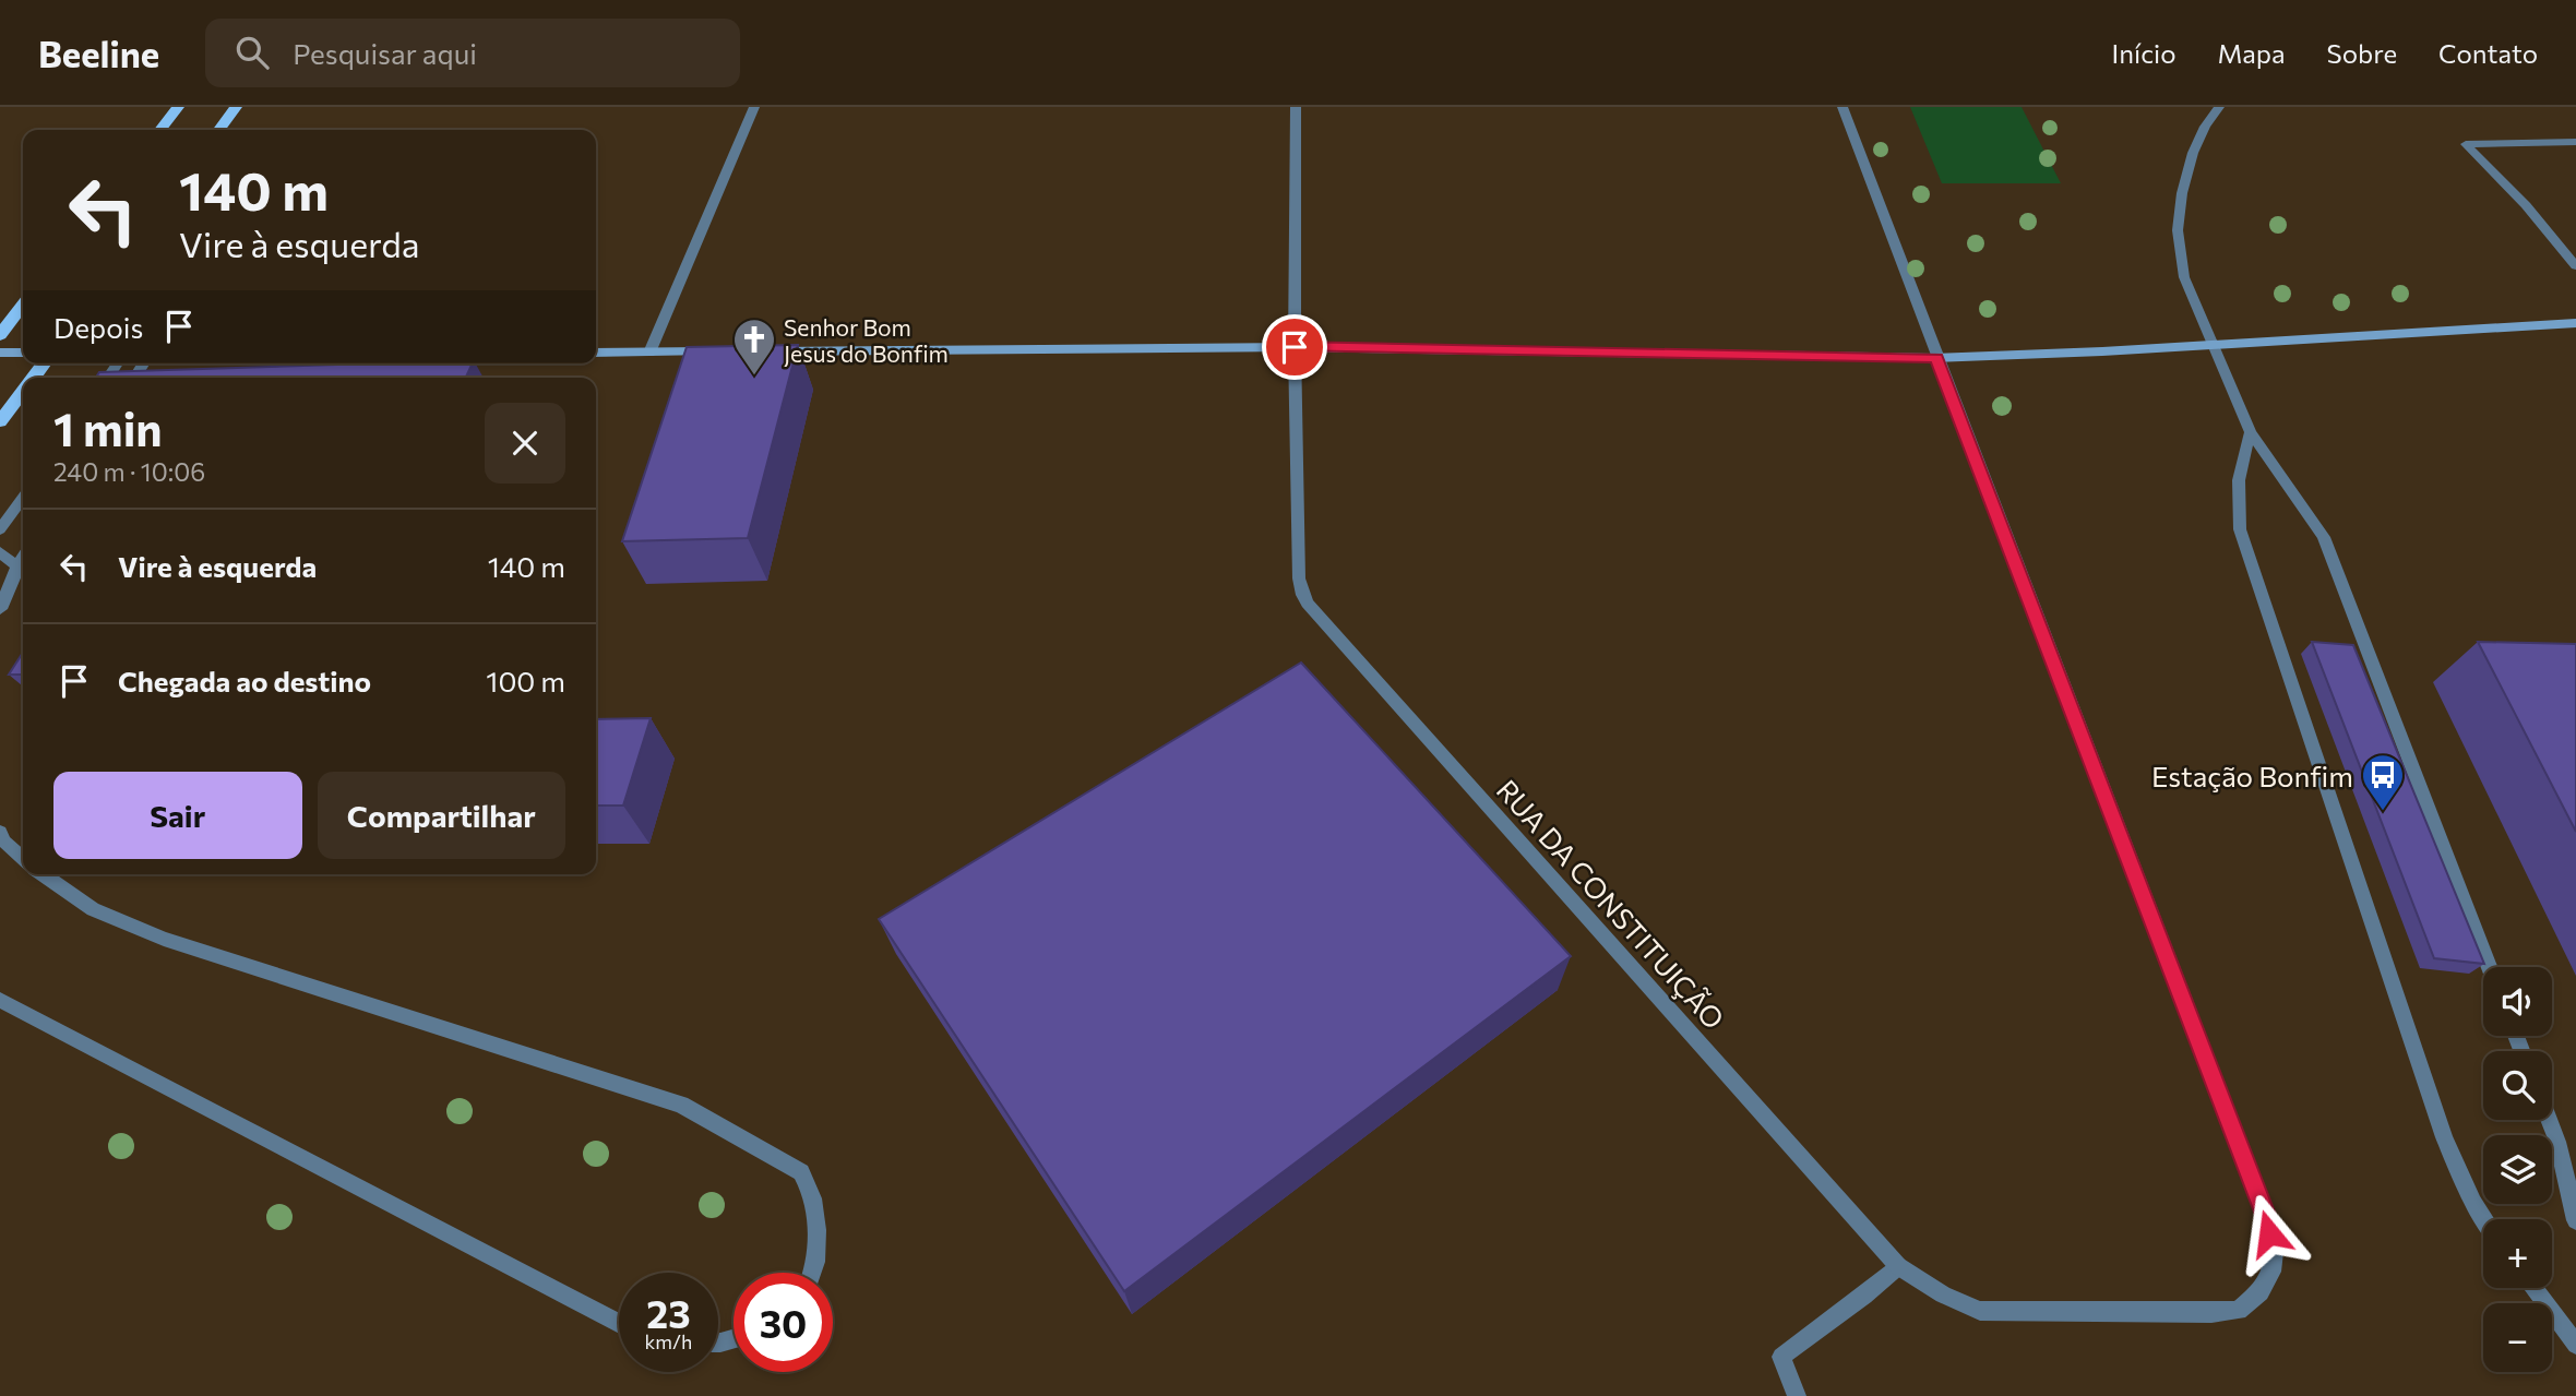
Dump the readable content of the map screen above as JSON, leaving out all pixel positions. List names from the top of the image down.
{
  "streets": {
    "street": ["RUA DA CONSTITUIÇÃO"]
  },
  "places": {
    "church": ["Senhor Bom Jesus do Bonfim"],
    "bus stop": ["Estação Bonfim"]
  },
  "page": {
    "header": "Beeline",
    "search": "Pesquisar aqui",
    "nav": [
      "Início",
      "Mapa",
      "Sobre",
      "Contato"
    ],
    "turn": ["140 m", "Vire à esquerda"],
    "then": "Depois",
    "heading": ["1 min", "240 m · 10:06"],
    "list": [
      {
        "name": "Vire à esquerda",
        "value": "140 m"
      },
      {
        "name": "Chegada ao destino",
        "value": "100 m"
      }
    ],
    "buttons": ["Sair", "Compartilhar"],
    "map_buttons": ["+", "−"],
    "speed": "23 km/h",
    "limit": "30"
  }
}
